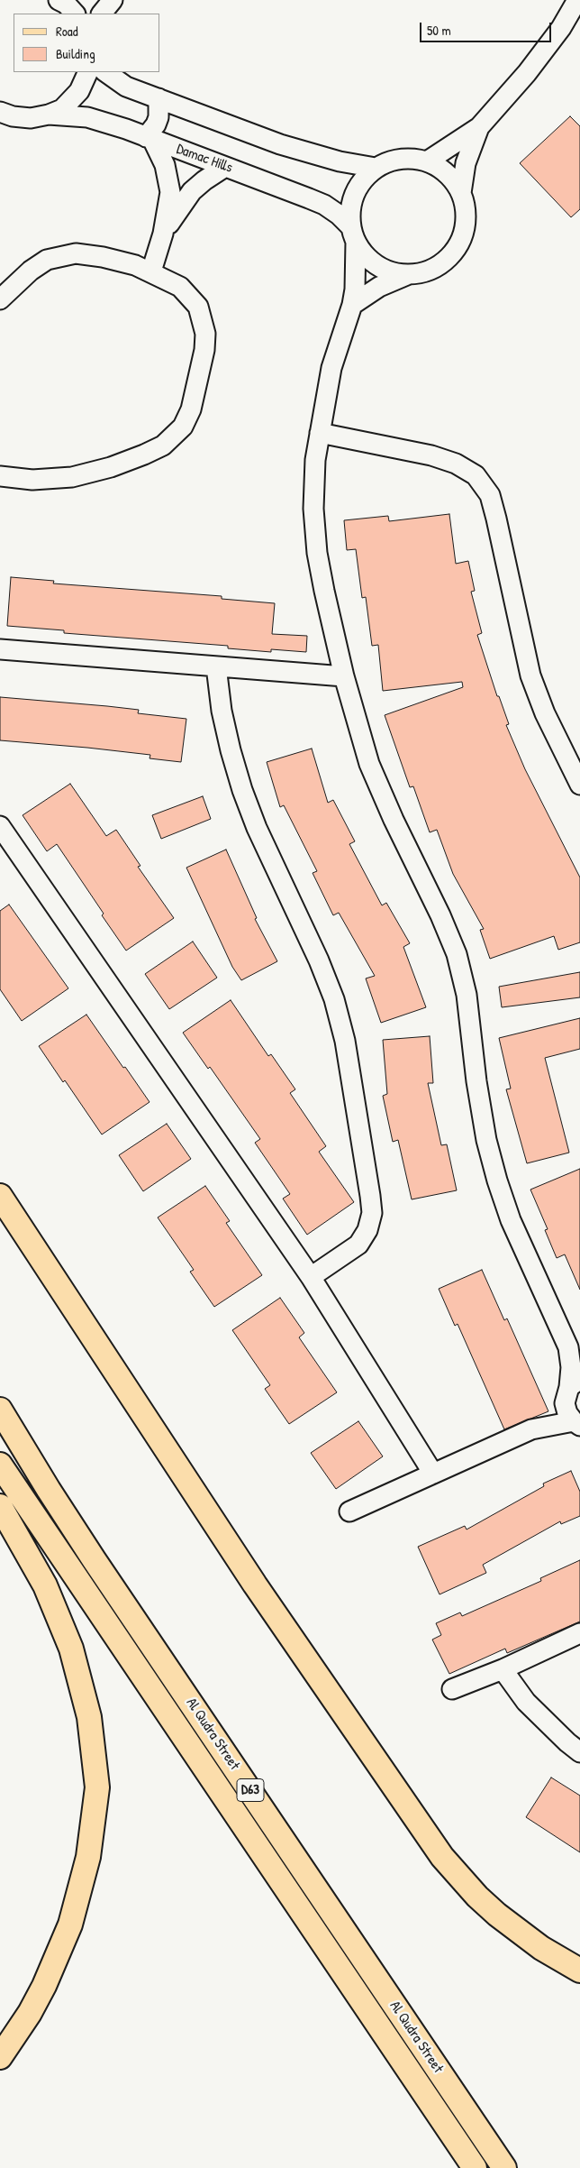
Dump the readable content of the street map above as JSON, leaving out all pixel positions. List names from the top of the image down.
{
  "streets": {
    "main road": ["Al Qudra Street", "D63"],
    "street": ["Damac Hills"]
  },
  "legend": ["Road", "Building"],
  "scale_bar": "50 m"
}
